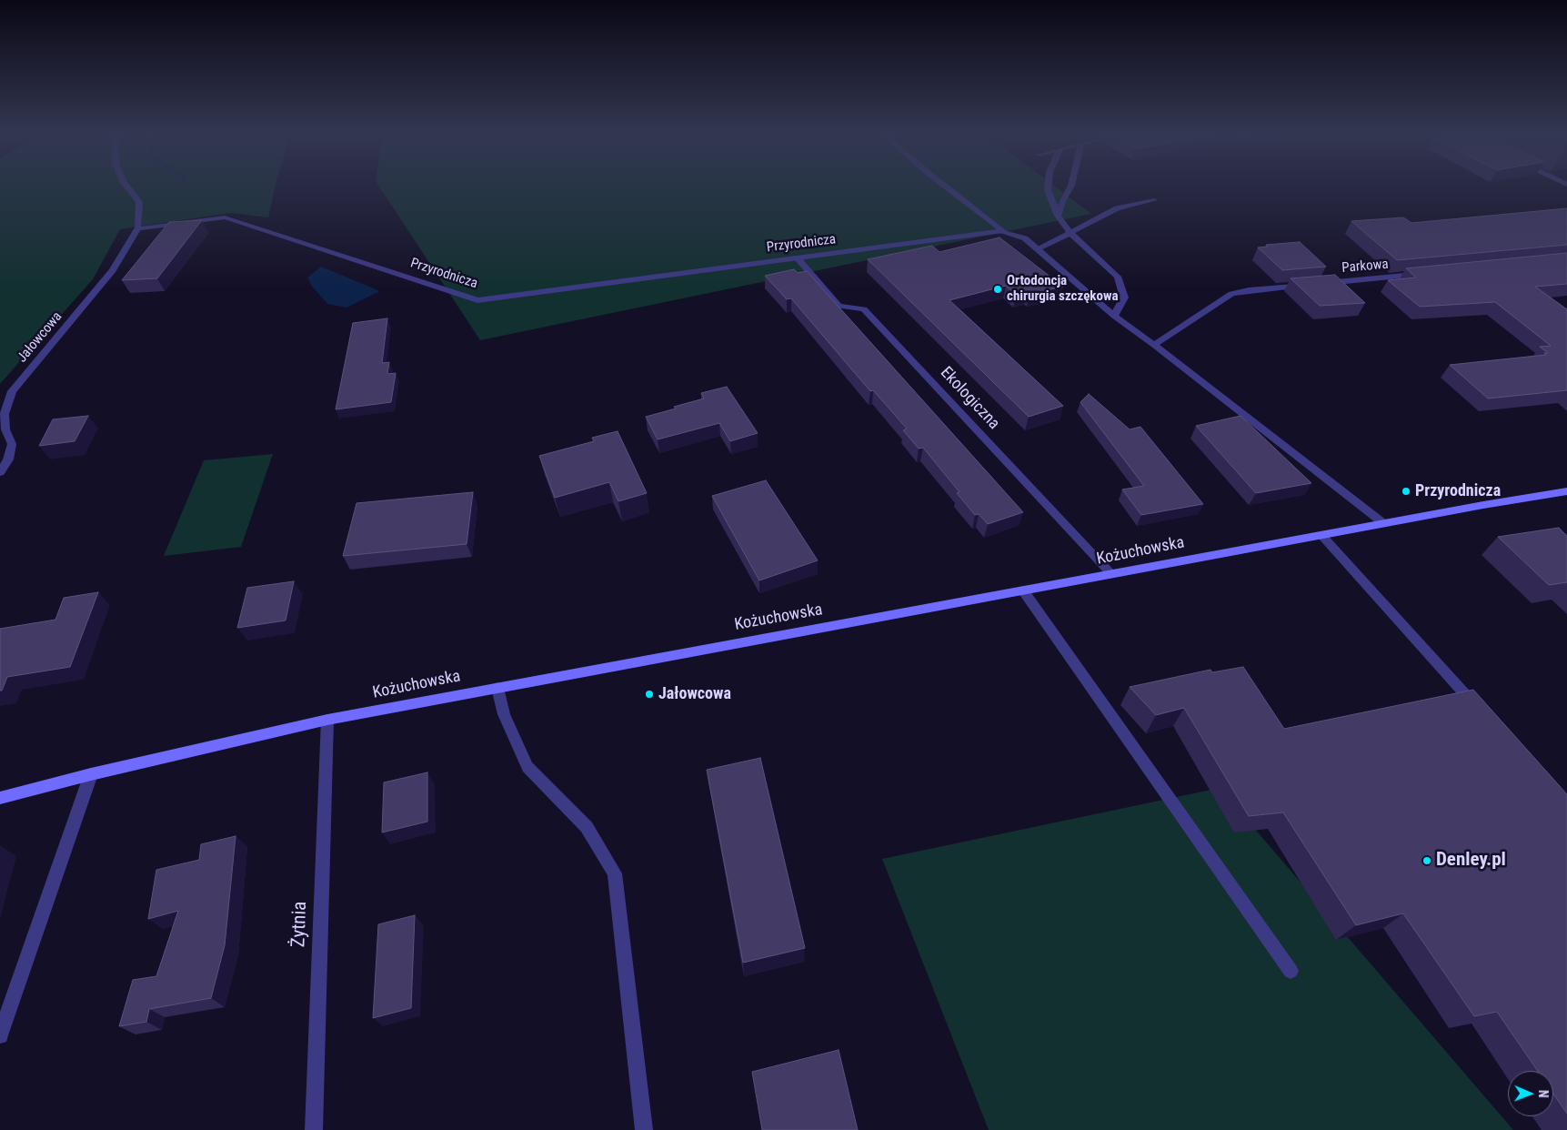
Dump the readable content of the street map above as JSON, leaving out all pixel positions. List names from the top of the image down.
{
  "streets": {
    "main road": ["Kożuchowska"],
    "street": [
      "Przyrodnicza",
      "Parkowa",
      "Jałowcowa",
      "Ekologiczna",
      "Żytnia"
    ]
  },
  "crossings": [
    ["Przyrodnicza", "Parkowa"],
    ["Przyrodnicza", "Jałowcowa"],
    ["Przyrodnicza", "Ekologiczna"],
    ["Przyrodnicza", "Kożuchowska"],
    ["Ekologiczna", "Kożuchowska"],
    ["Kożuchowska", "Żytnia"]
  ],
  "places": [
    "Ortodoncja chirurgia szczękowa",
    "Przyrodnicza",
    "Jałowcowa",
    "Denley.pl"
  ],
  "north": "right"
}
